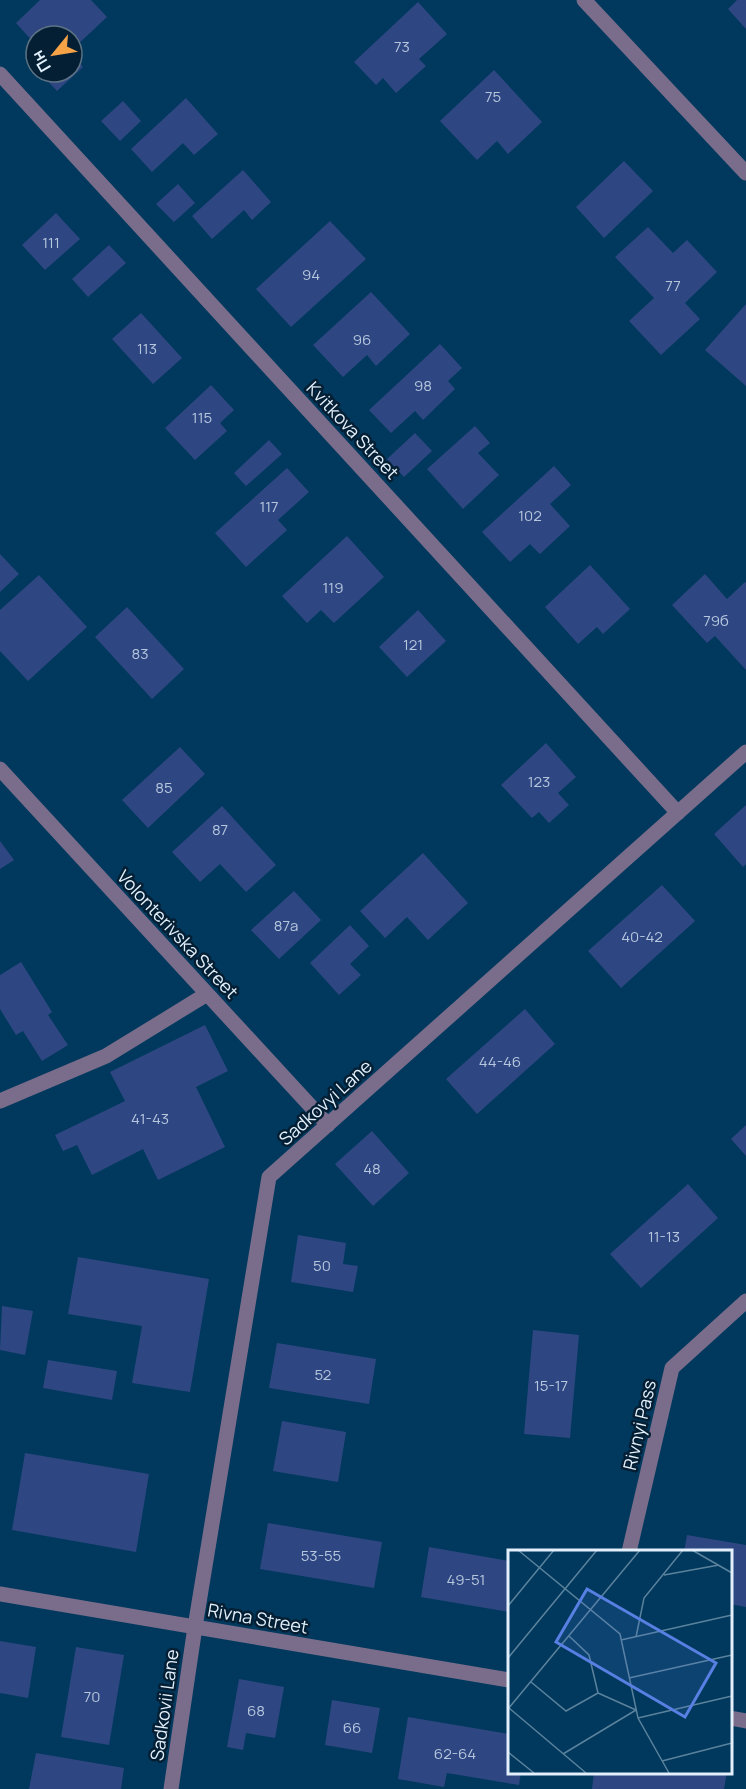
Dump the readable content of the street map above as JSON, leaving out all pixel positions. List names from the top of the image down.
{
  "streets": {
    "street": [
      "Kvitkova Street",
      "Volonterivska Street",
      "Sadkovyi Lane",
      "Rivnyi Pass",
      "Rivna Street",
      "Sadkovii Lane"
    ]
  },
  "crossings": [
    ["Kvitkova Street", "Sadkovyi Lane"],
    ["Volonterivska Street", "Sadkovyi Lane"],
    ["Sadkovyi Lane", "Rivna Street"],
    ["Sadkovyi Lane", "Sadkovii Lane"],
    ["Rivna Street", "Sadkovii Lane"]
  ],
  "house_numbers": [
    "73",
    "75",
    "111",
    "94",
    "77",
    "96",
    "113",
    "98",
    "115",
    "117",
    "102",
    "119",
    "79б",
    "121",
    "83",
    "123",
    "85",
    "87",
    "87а",
    "40-42",
    "44-46",
    "41-43",
    "48",
    "11-13",
    "50",
    "52",
    "15-17",
    "53-55",
    "49-51",
    "70",
    "68",
    "66",
    "62-64"
  ],
  "north": "bottom left"
}
